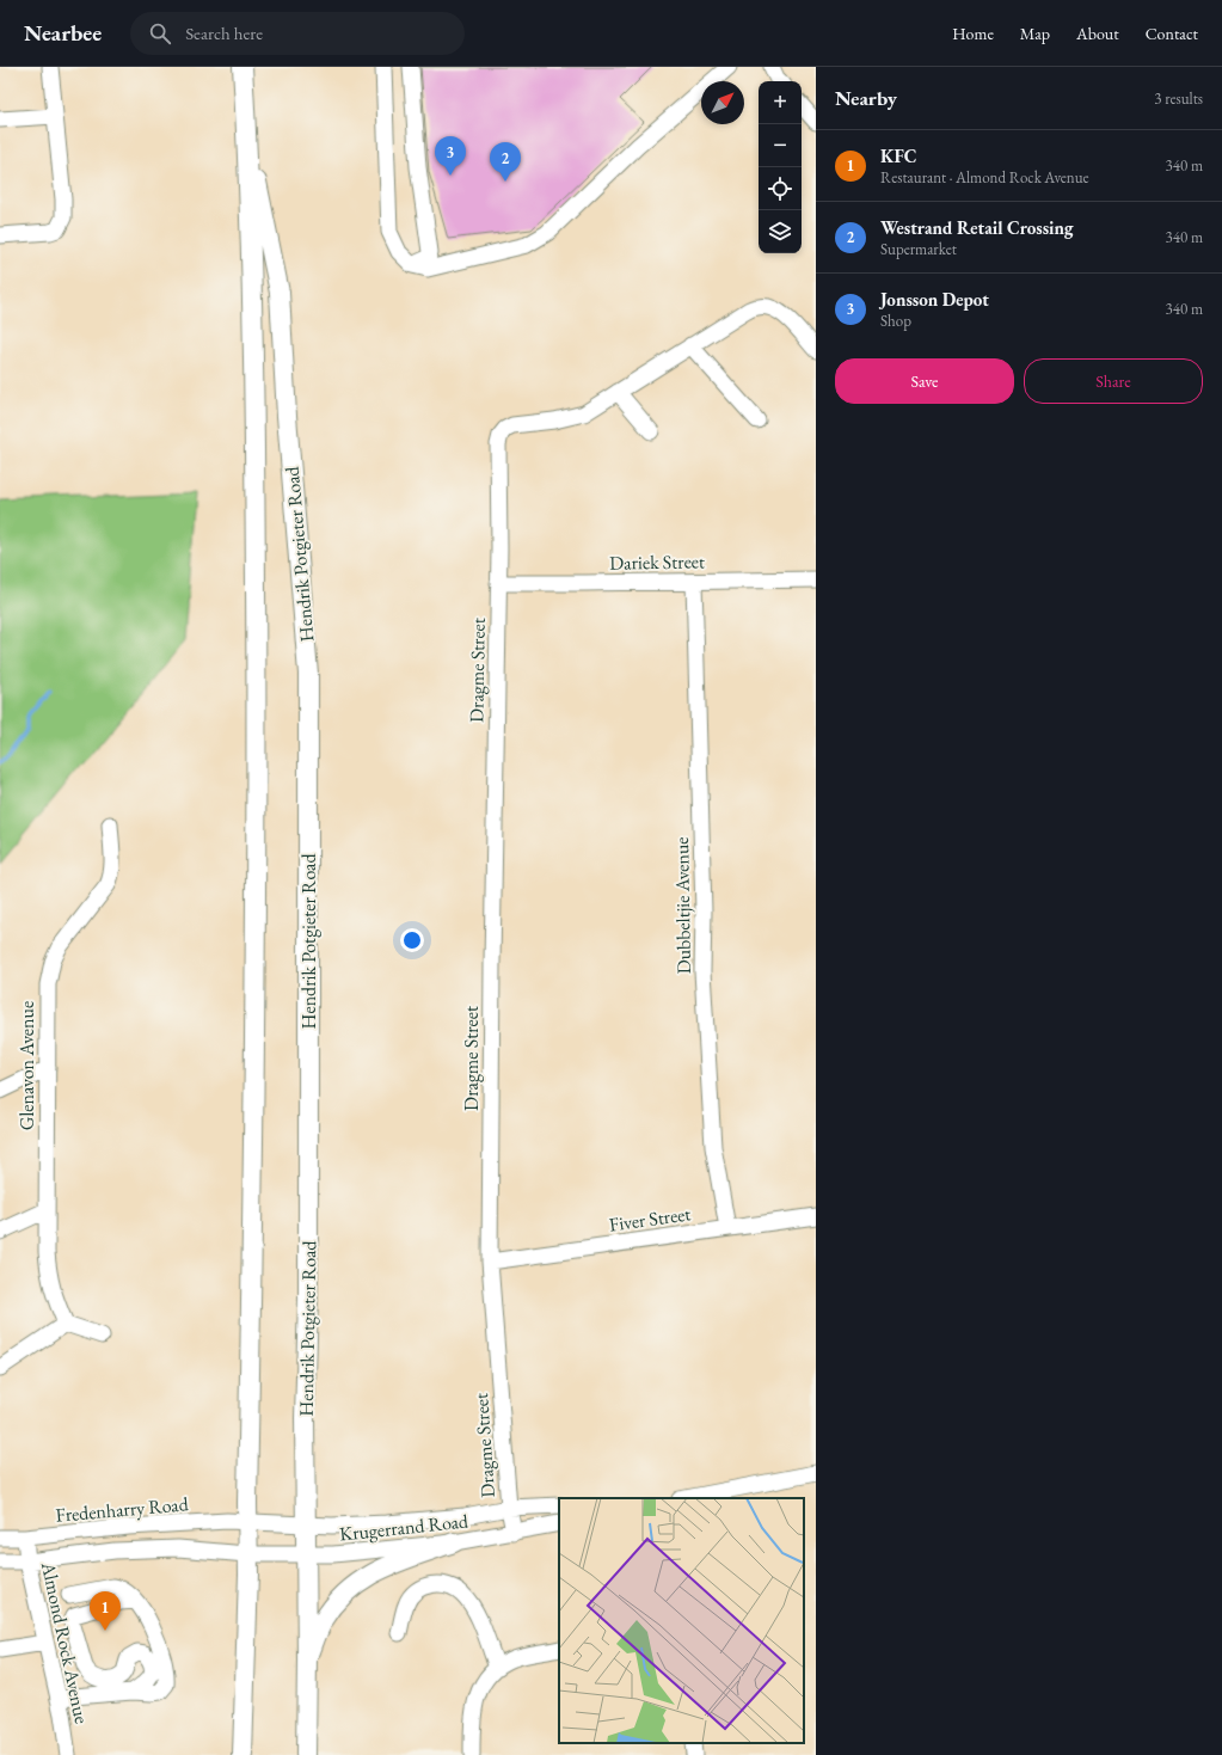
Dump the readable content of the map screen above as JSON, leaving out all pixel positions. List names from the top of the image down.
{
  "streets": {
    "main road": ["Hendrik Potgieter Road"],
    "street": [
      "Dariek Street",
      "Dragme Street",
      "Dubbeltjie Avenue",
      "Glenavon Avenue",
      "Fiver Street",
      "Fredenharry Road",
      "Krugerrand Road",
      "Almond Rock Avenue"
    ]
  },
  "crossings": [
    ["Hendrik Potgieter Road", "Fredenharry Road"],
    ["Hendrik Potgieter Road", "Krugerrand Road"],
    ["Dariek Street", "Dragme Street"],
    ["Dariek Street", "Dubbeltjie Avenue"],
    ["Dragme Street", "Fiver Street"],
    ["Dragme Street", "Krugerrand Road"],
    ["Dubbeltjie Avenue", "Fiver Street"],
    ["Fredenharry Road", "Krugerrand Road"],
    ["Fredenharry Road", "Almond Rock Avenue"]
  ],
  "north": "top right",
  "page": {
    "header": "Nearbee",
    "search": "Search here",
    "nav": [
      "Home",
      "Map",
      "About",
      "Contact"
    ],
    "heading": ["Nearby", "3 results"],
    "map_buttons": ["+", "−"],
    "list": [
      {
        "mark": "1",
        "name": "KFC",
        "note": "Restaurant · Almond Rock Avenue",
        "value": "340 m"
      },
      {
        "mark": "2",
        "name": "Westrand Retail Crossing",
        "note": "Supermarket",
        "value": "340 m"
      },
      {
        "mark": "3",
        "name": "Jonsson Depot",
        "note": "Shop",
        "value": "340 m"
      }
    ],
    "pins": ["3", "2", "1"],
    "buttons": ["Save", "Share"]
  }
}
